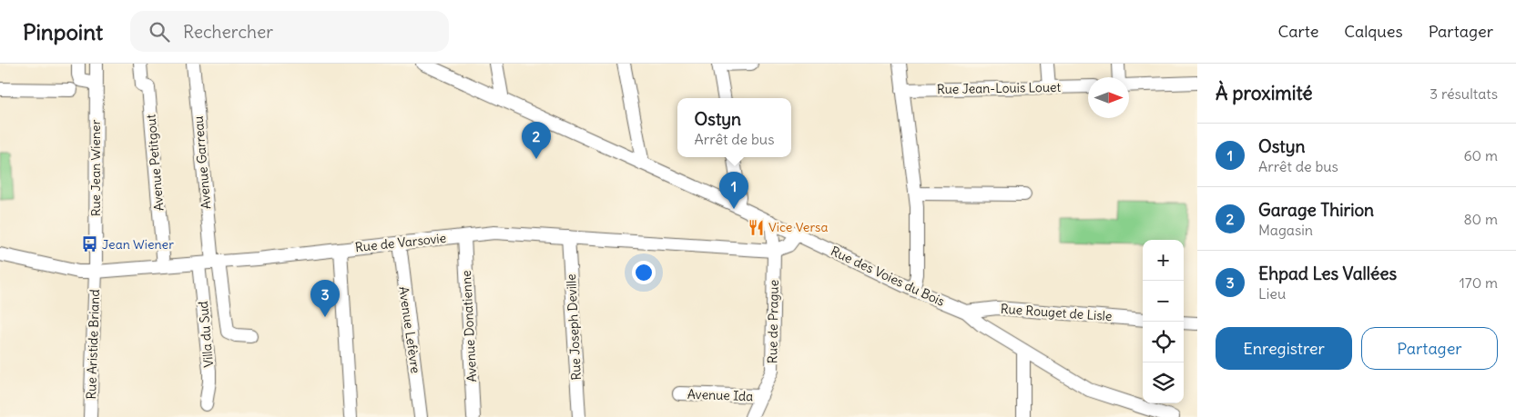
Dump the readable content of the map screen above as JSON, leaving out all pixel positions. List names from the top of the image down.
{
  "streets": {
    "street": [
      "Rue Jean-Louis Louet",
      "Avenue Petitgout",
      "Avenue Garreau",
      "Rue Jean Wiener",
      "Rue de Varsovie",
      "Rue des Voies du Bois",
      "Rue Rouget de Lisle",
      "Rue de Prague",
      "Avenue Donatienne",
      "Rue Joseph Deville",
      "Avenue Lefèvre",
      "Villa du Sud",
      "Rue Aristide Briand",
      "Avenue Ida"
    ]
  },
  "crossings": [
    ["Avenue Petitgout", "Rue de Varsovie"],
    ["Avenue Garreau", "Rue de Varsovie"],
    ["Rue Jean Wiener", "Rue de Varsovie"],
    ["Rue Jean Wiener", "Rue Aristide Briand"],
    ["Rue de Varsovie", "Rue de Prague"],
    ["Rue de Varsovie", "Avenue Donatienne"],
    ["Rue de Varsovie", "Rue Joseph Deville"],
    ["Rue de Varsovie", "Avenue Lefèvre"],
    ["Rue de Varsovie", "Villa du Sud"],
    ["Rue de Varsovie", "Rue Aristide Briand"],
    ["Rue des Voies du Bois", "Rue Rouget de Lisle"],
    ["Rue des Voies du Bois", "Rue de Prague"],
    ["Rue de Prague", "Avenue Ida"]
  ],
  "places": {
    "restaurant": ["Vice Versa"],
    "bus stop": ["Jean Wiener"]
  },
  "north": "right",
  "page": {
    "header": "Pinpoint",
    "search": "Rechercher",
    "nav": ["Carte", "Calques", "Partager"],
    "heading": ["À proximité", "3 résultats"],
    "popup": ["Ostyn", "Arrêt de bus"],
    "pins": ["2", "1", "3"],
    "list": [
      {
        "mark": "1",
        "name": "Ostyn",
        "note": "Arrêt de bus",
        "value": "60 m"
      },
      {
        "mark": "2",
        "name": "Garage Thirion",
        "note": "Magasin",
        "value": "80 m"
      },
      {
        "mark": "3",
        "name": "Ehpad Les Vallées",
        "note": "Lieu",
        "value": "170 m"
      }
    ],
    "map_buttons": ["+", "−"],
    "buttons": ["Enregistrer", "Partager"]
  }
}
